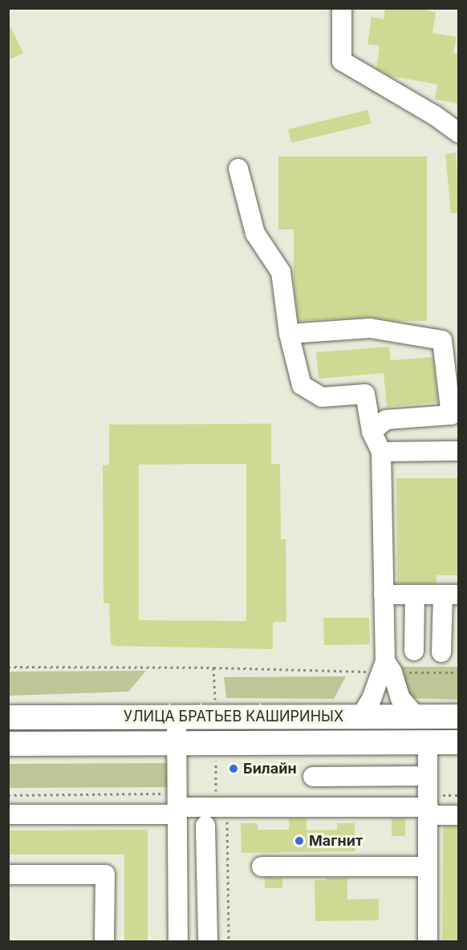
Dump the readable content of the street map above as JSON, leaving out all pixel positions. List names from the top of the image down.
{
  "streets": {
    "main road": ["УЛИЦА БРАТЬЕВ КАШИРИНЫХ"]
  },
  "places": ["Билайн", "Магнит"]
}
